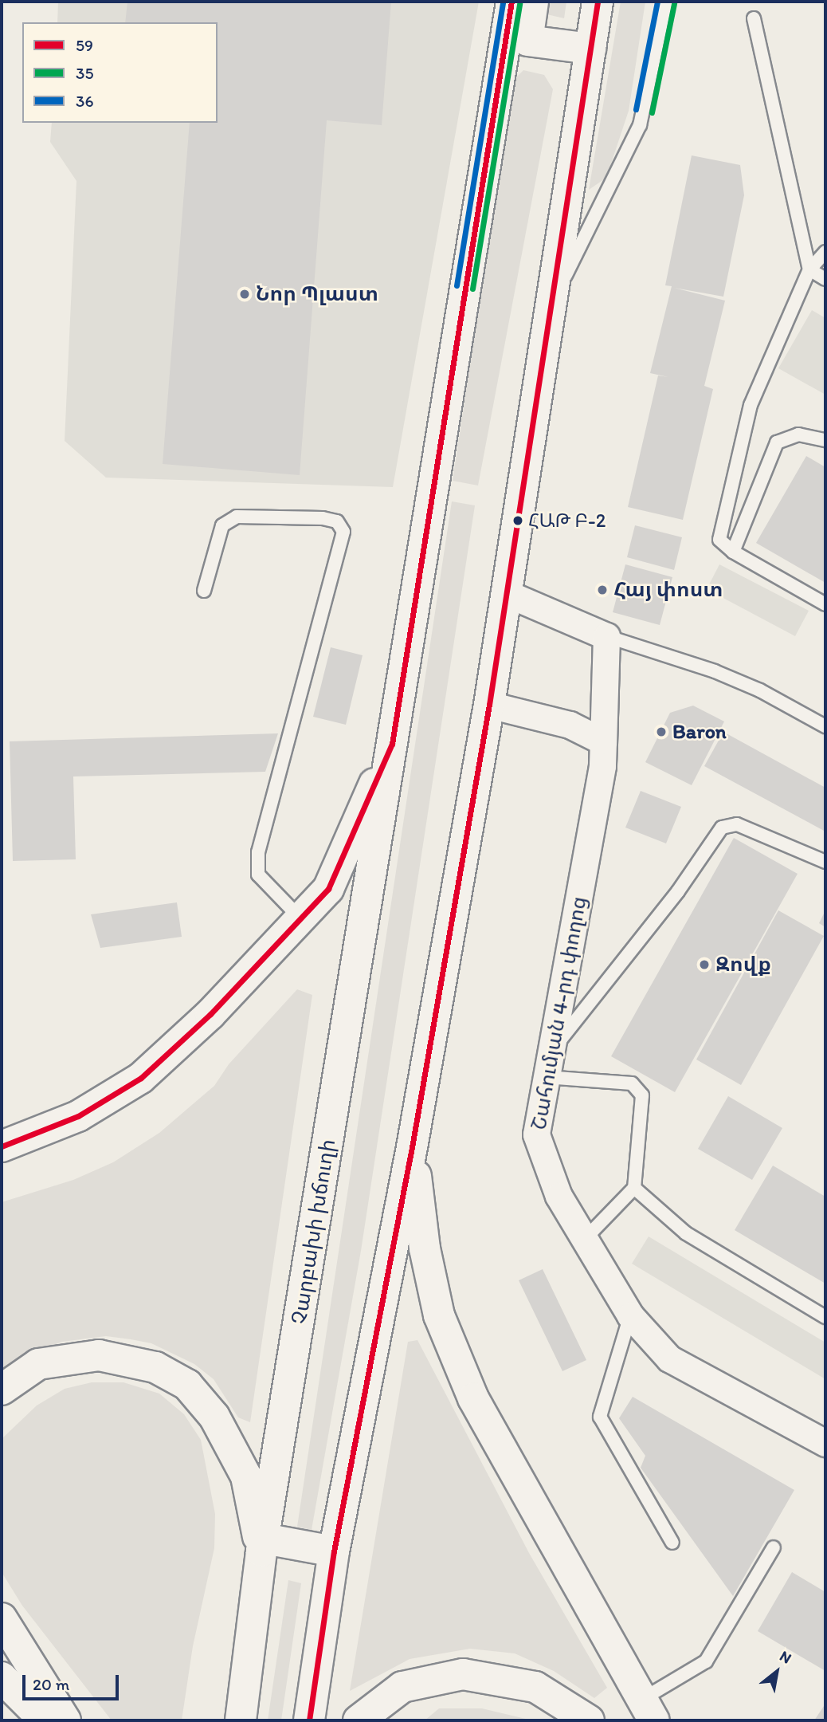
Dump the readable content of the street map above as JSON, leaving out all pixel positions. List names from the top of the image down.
{
  "streets": {
    "highway": ["Չարբախի խճուղի"],
    "street": ["Շահումյան 4-րդ փողոց"]
  },
  "places": [
    "Նոր Պլաստ",
    "ՀԱԹ Բ-2",
    "Հայ փոստ",
    "Baron",
    "Զովք"
  ],
  "lines": ["transit line 59", "transit line 36", "transit line 35"],
  "legend": ["59", "35", "36"],
  "scale_bar": "20 m",
  "north": "top right"
}
